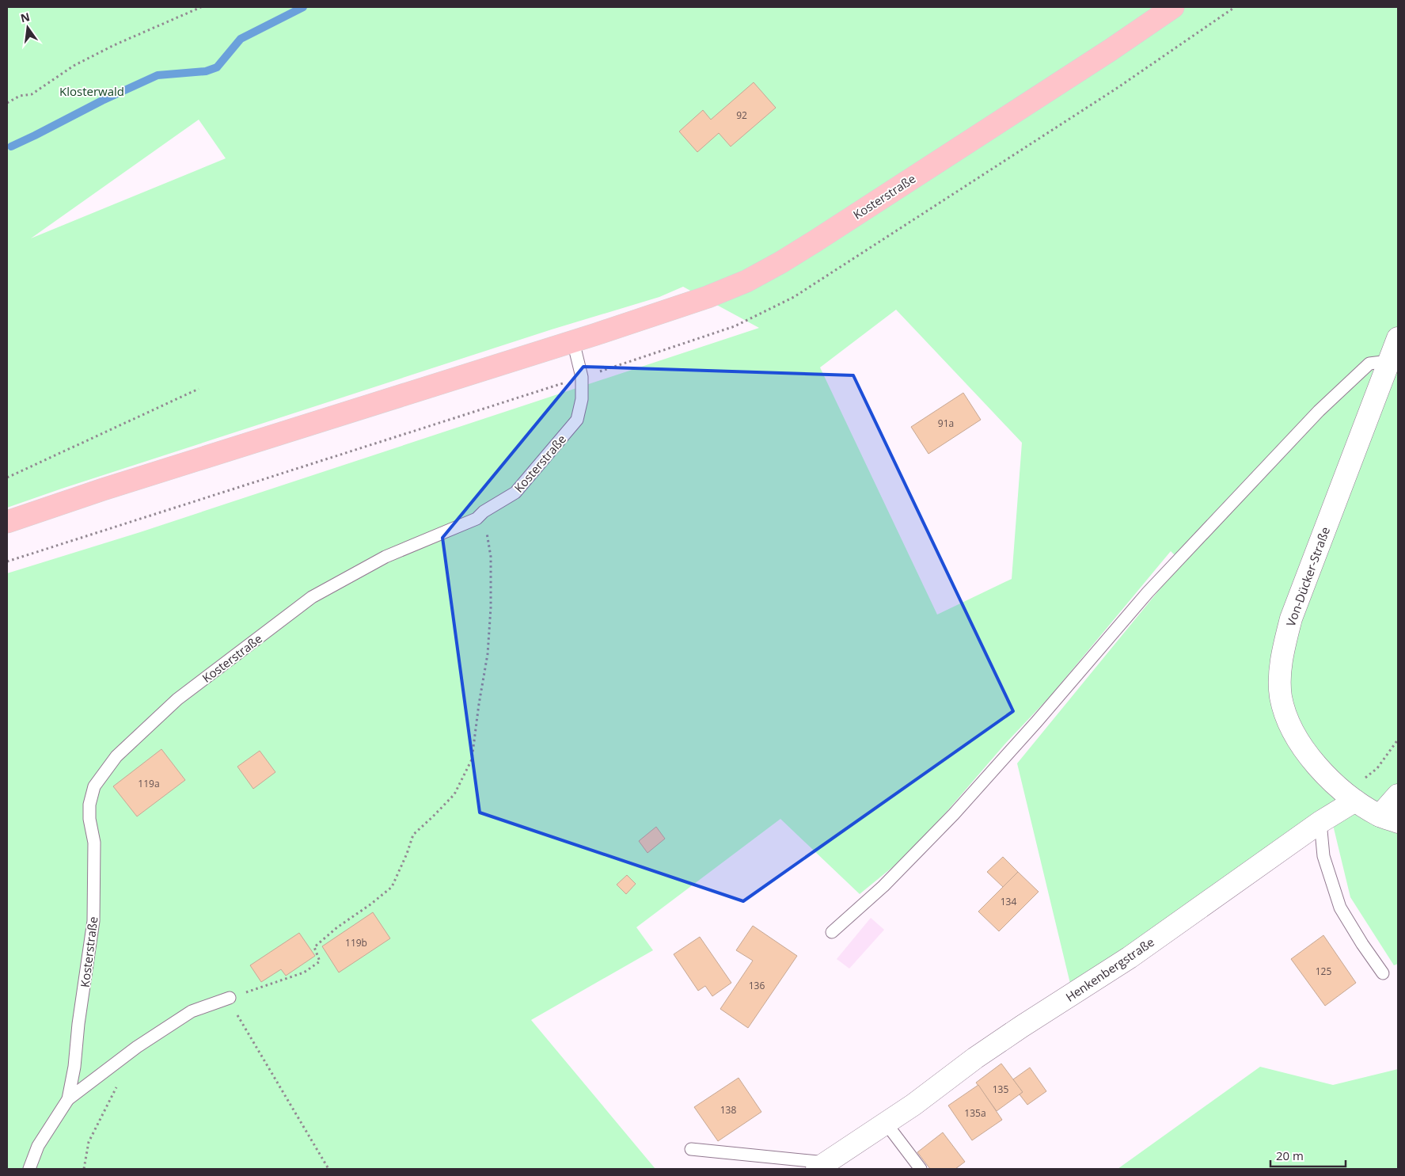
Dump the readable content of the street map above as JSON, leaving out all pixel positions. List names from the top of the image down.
{
  "streets": {
    "main road": ["Kosterstraße"],
    "street": ["Von-Dücker-Straße", "Henkenbergstraße"]
  },
  "crossings": [
    ["Von-Dücker-Straße", "Henkenbergstraße"]
  ],
  "parks": ["Klosterwald"],
  "house_numbers": [
    "92",
    "91a",
    "119a",
    "134",
    "119b",
    "125",
    "136",
    "135",
    "138",
    "135a"
  ],
  "scale_bar": "20 m",
  "north": "top"
}
